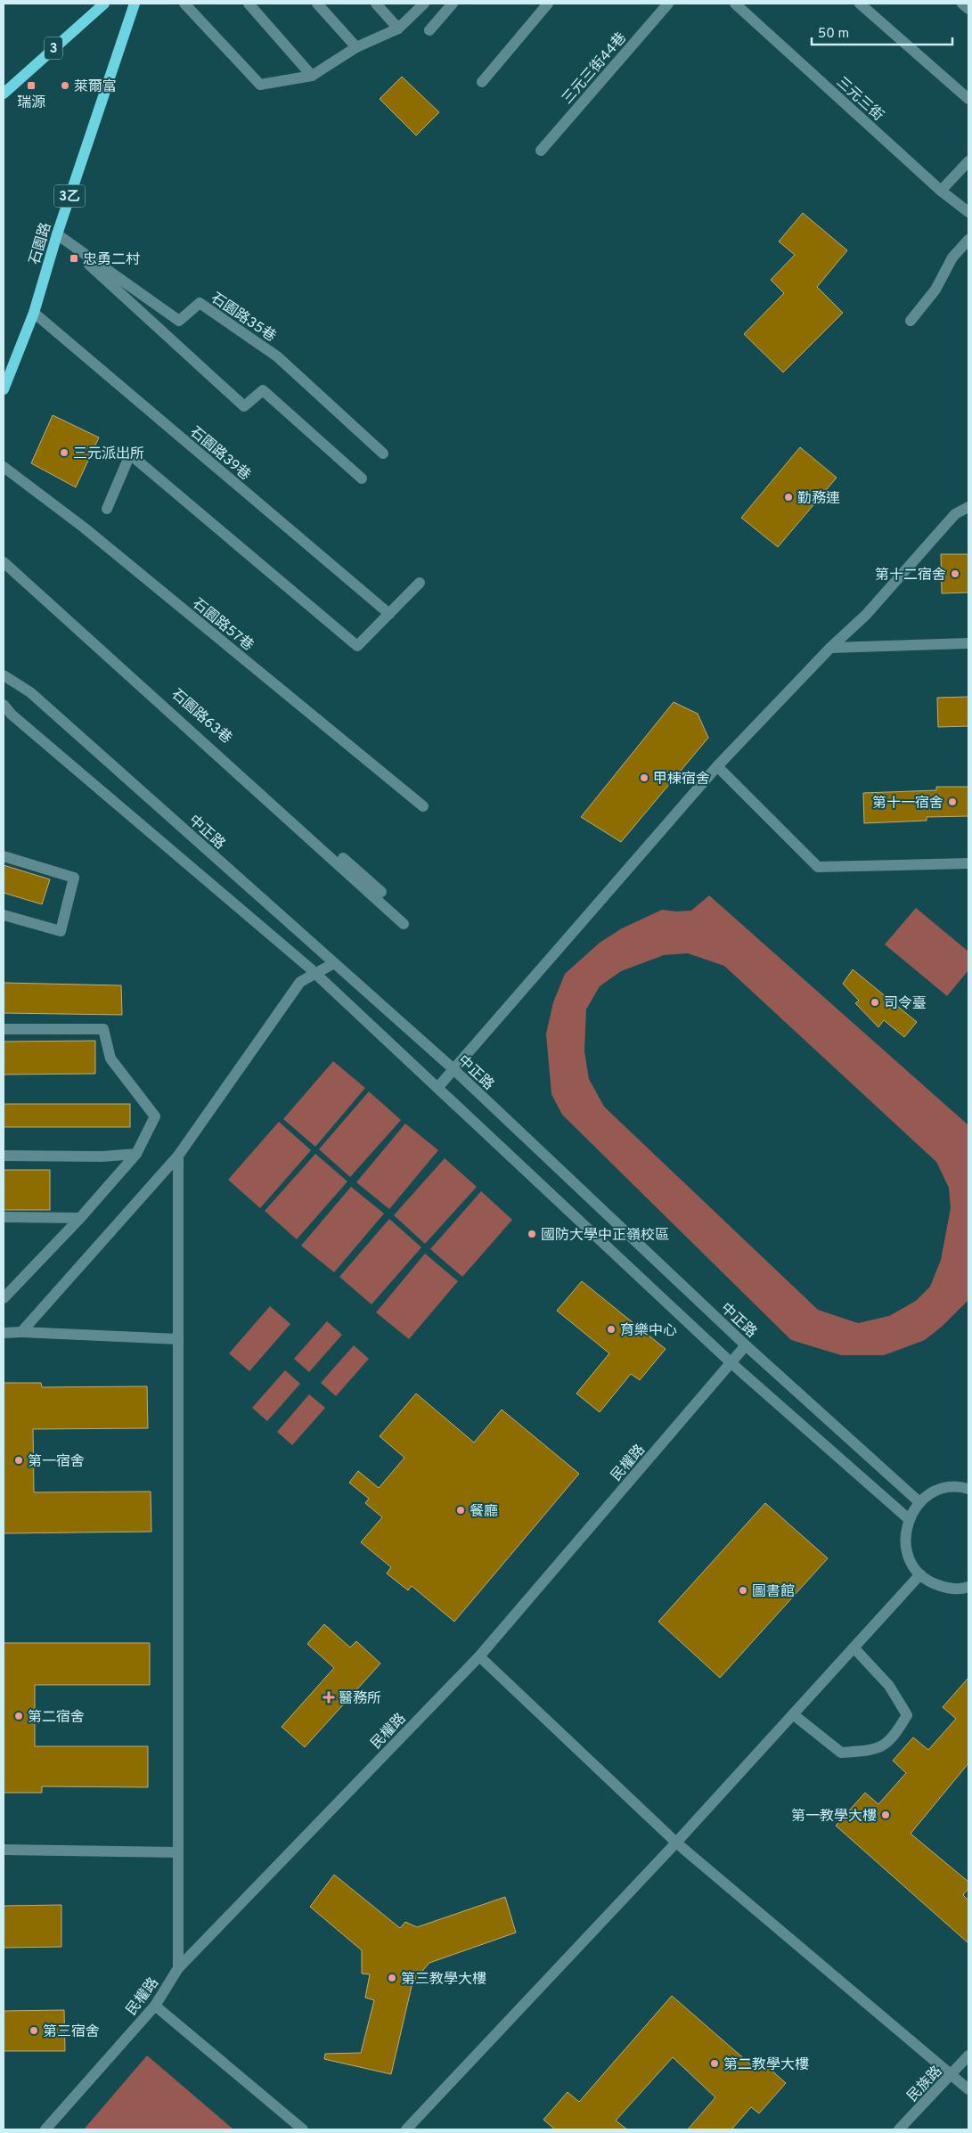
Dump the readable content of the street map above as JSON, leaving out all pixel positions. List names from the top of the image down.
{
  "streets": {
    "main road": ["3", "3乙", "石園路"],
    "street": [
      "三元三街44巷",
      "三元三街",
      "石園路35巷",
      "石園路39巷",
      "石園路57巷",
      "石園路63巷",
      "中正路",
      "民權路",
      "民族路"
    ]
  },
  "crossings": [
    ["石園路", "石園路35巷"],
    ["石園路", "石園路39巷"],
    ["中正路", "民權路"]
  ],
  "places": {
    "transit": ["瑞源", "忠勇二村"],
    "other": [
      "萊爾富",
      "三元派出所",
      "勤務連",
      "第十二宿舍",
      "甲棟宿舍",
      "第十一宿舍",
      "司令臺",
      "國防大學中正嶺校區",
      "育樂中心",
      "第一宿舍",
      "餐廳",
      "圖書館",
      "第二宿舍",
      "第一教學大樓",
      "第三教學大樓",
      "第三宿舍",
      "第二教學大樓"
    ],
    "health": ["醫務所"]
  },
  "scale_bar": "50 m"
}
